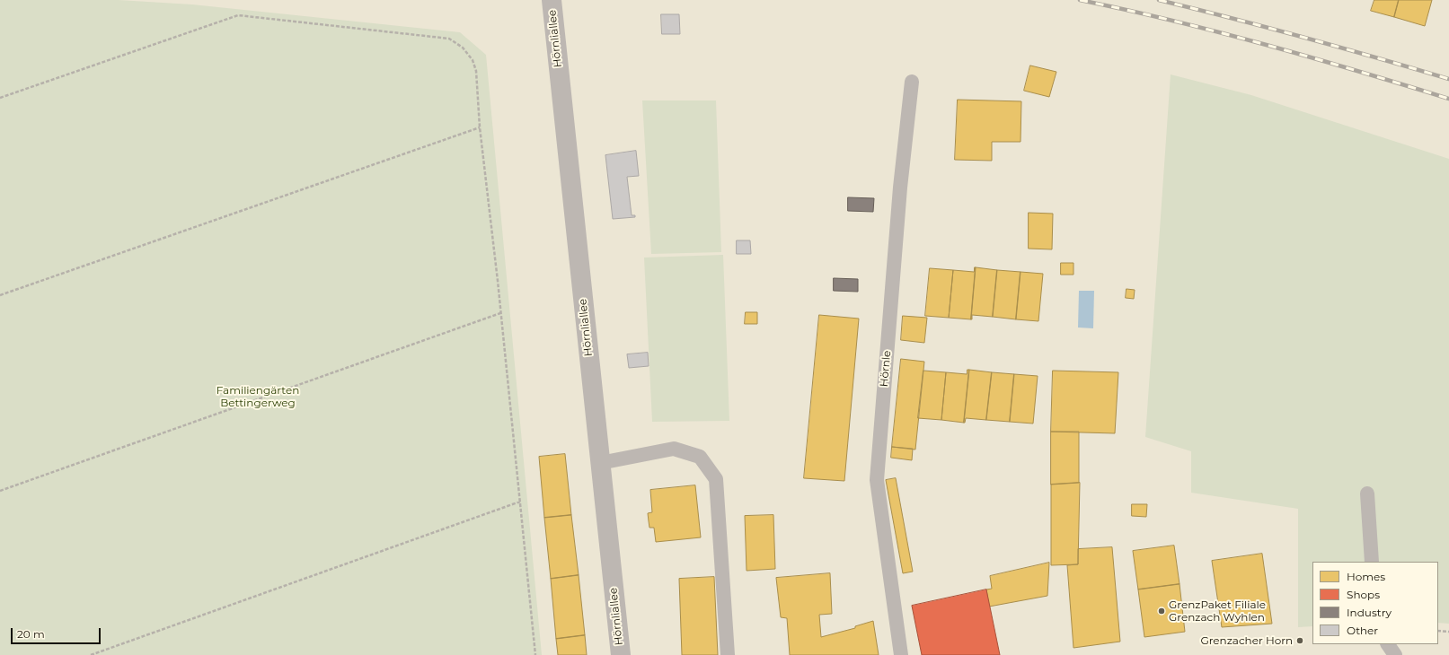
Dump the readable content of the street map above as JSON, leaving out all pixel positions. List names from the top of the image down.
{
  "streets": {
    "street": ["Hörnliallee"],
    "lane": ["Hörnle"]
  },
  "parks": ["Familiengärten Bettingerweg"],
  "places": ["GrenzPaket Filiale Grenzach Wyhlen", "Grenzacher Horn"],
  "legend": [
    "Homes",
    "Shops",
    "Industry",
    "Other"
  ],
  "scale_bar": "20 m"
}
